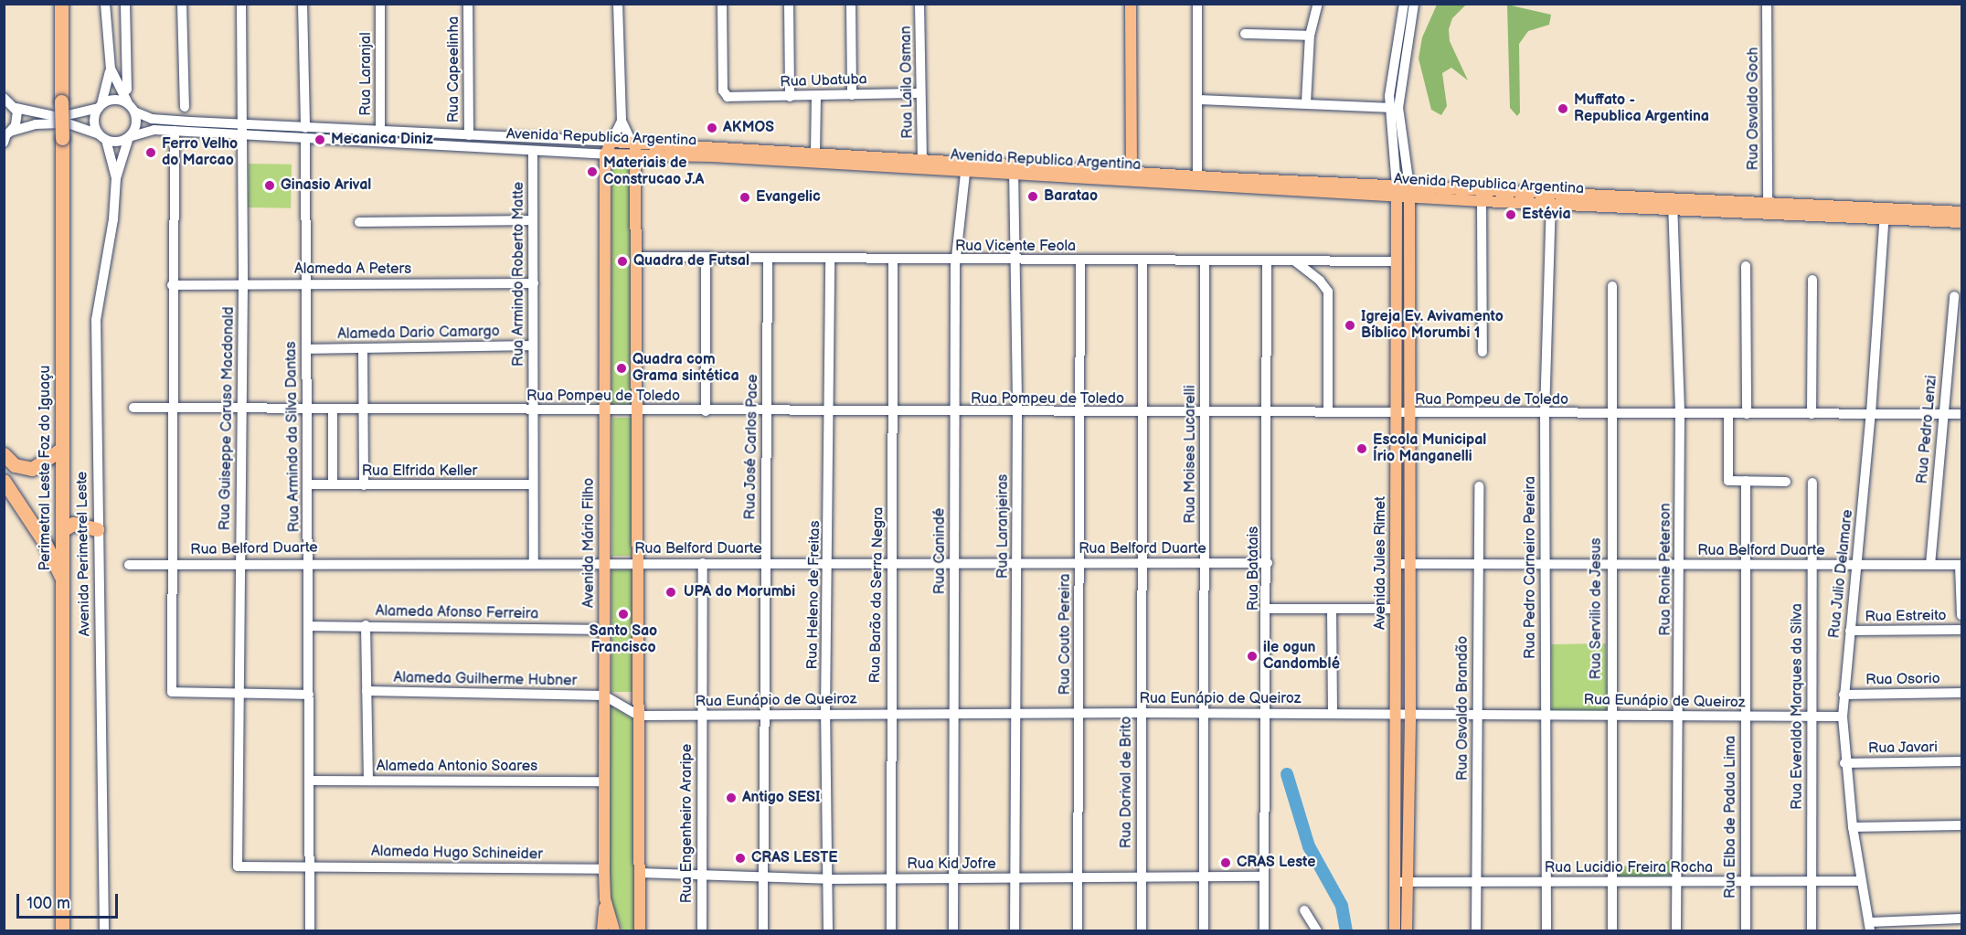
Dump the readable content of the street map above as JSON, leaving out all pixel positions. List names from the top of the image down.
{
  "streets": {
    "highway": ["Perimetral Leste Foz do Iguaçu"],
    "main road": ["Avenida Republica Argentina", "Avenida Mário Filho", "Avenida Jules Rimet"],
    "street": [
      "Rua Capeelinha",
      "Rua Laranjal",
      "Rua Ubatuba",
      "Rua Laila Osman",
      "Rua Osvaldo Goch",
      "Rua Vicente Feola",
      "Alameda A Peters",
      "Rua Armindo Roberto Matte",
      "Alameda Dario Camargo",
      "Rua Pompeu de Toledo",
      "Rua Guiseppe Caruso Macdonald",
      "Rua Pedro Lenzi",
      "Rua Armindo da Silva Dantas",
      "Rua José Carlos Pace",
      "Rua Moises Lucarelli",
      "Rua Elfrida Keller",
      "Rua Laranjeiras",
      "Rua Belford Duarte",
      "Rua Canindé",
      "Avenida Perimetrel Leste",
      "Rua Pedro Carneiro Pereira",
      "Rua Batatais",
      "Rua Ronie Peterson",
      "Rua Julio Delamare",
      "Rua Heleno de Freitas",
      "Rua Barão da Serra Negra",
      "Rua Servilio de Jesus",
      "Alameda Afonso Ferreira",
      "Rua Estreito",
      "Rua Couto Pereira",
      "Alameda Guilherme Hubner",
      "Rua Osorio",
      "Rua Eunápio de Queiroz",
      "Rua Everaldo Marques da Silva",
      "Rua Osvaldo Brandão",
      "Rua Javari",
      "Alameda Antonio Soares",
      "Rua Dorival de Brito",
      "Rua Elba de Padua Lima",
      "Rua Engenheiro Araripe",
      "Alameda Hugo Schineider",
      "Rua Kid Jofre",
      "Rua Lucidio Freira Rocha"
    ]
  },
  "crossings": [
    ["Rua Capeelinha", "Avenida Republica Argentina"],
    ["Rua Laranjal", "Avenida Republica Argentina"],
    ["Rua Ubatuba", "Rua Laila Osman"],
    ["Rua Laila Osman", "Avenida Republica Argentina"],
    ["Rua Osvaldo Goch", "Avenida Republica Argentina"],
    ["Avenida Republica Argentina", "Rua Armindo Roberto Matte"],
    ["Avenida Republica Argentina", "Rua Guiseppe Caruso Macdonald"],
    ["Avenida Republica Argentina", "Rua Armindo da Silva Dantas"],
    ["Avenida Republica Argentina", "Rua Laranjeiras"],
    ["Avenida Republica Argentina", "Avenida Mário Filho"],
    ["Avenida Republica Argentina", "Rua Canindé"],
    ["Avenida Republica Argentina", "Avenida Perimetrel Leste"],
    ["Avenida Republica Argentina", "Avenida Jules Rimet"],
    ["Avenida Republica Argentina", "Rua Pedro Carneiro Pereira"],
    ["Avenida Republica Argentina", "Rua Ronie Peterson"],
    ["Avenida Republica Argentina", "Rua Julio Delamare"],
    ["Rua Vicente Feola", "Rua José Carlos Pace"],
    ["Rua Vicente Feola", "Rua Moises Lucarelli"],
    ["Rua Vicente Feola", "Rua Laranjeiras"],
    ["Rua Vicente Feola", "Rua Canindé"],
    ["Rua Vicente Feola", "Avenida Jules Rimet"],
    ["Rua Vicente Feola", "Rua Batatais"],
    ["Rua Vicente Feola", "Rua Heleno de Freitas"],
    ["Rua Vicente Feola", "Rua Barão da Serra Negra"],
    ["Rua Vicente Feola", "Rua Couto Pereira"],
    ["Rua Vicente Feola", "Rua Dorival de Brito"],
    ["Alameda A Peters", "Rua Armindo Roberto Matte"],
    ["Alameda A Peters", "Rua Guiseppe Caruso Macdonald"],
    ["Alameda A Peters", "Rua Armindo da Silva Dantas"],
    ["Rua Armindo Roberto Matte", "Alameda Dario Camargo"],
    ["Rua Armindo Roberto Matte", "Rua Pompeu de Toledo"],
    ["Rua Armindo Roberto Matte", "Rua Elfrida Keller"],
    ["Rua Armindo Roberto Matte", "Rua Belford Duarte"],
    ["Alameda Dario Camargo", "Rua Armindo da Silva Dantas"],
    ["Rua Pompeu de Toledo", "Rua Guiseppe Caruso Macdonald"],
    ["Rua Pompeu de Toledo", "Rua Pedro Lenzi"],
    ["Rua Pompeu de Toledo", "Rua Armindo da Silva Dantas"],
    ["Rua Pompeu de Toledo", "Rua José Carlos Pace"],
    ["Rua Pompeu de Toledo", "Rua Moises Lucarelli"],
    ["Rua Pompeu de Toledo", "Rua Laranjeiras"],
    ["Rua Pompeu de Toledo", "Avenida Mário Filho"],
    ["Rua Pompeu de Toledo", "Rua Canindé"],
    ["Rua Pompeu de Toledo", "Avenida Jules Rimet"],
    ["Rua Pompeu de Toledo", "Rua Pedro Carneiro Pereira"],
    ["Rua Pompeu de Toledo", "Rua Batatais"],
    ["Rua Pompeu de Toledo", "Rua Ronie Peterson"],
    ["Rua Pompeu de Toledo", "Rua Julio Delamare"],
    ["Rua Pompeu de Toledo", "Rua Heleno de Freitas"],
    ["Rua Pompeu de Toledo", "Rua Barão da Serra Negra"],
    ["Rua Pompeu de Toledo", "Rua Servilio de Jesus"],
    ["Rua Pompeu de Toledo", "Rua Couto Pereira"],
    ["Rua Pompeu de Toledo", "Rua Dorival de Brito"],
    ["Rua Guiseppe Caruso Macdonald", "Rua Belford Duarte"],
    ["Rua Guiseppe Caruso Macdonald", "Alameda Hugo Schineider"],
    ["Rua Pedro Lenzi", "Rua Belford Duarte"],
    ["Rua Armindo da Silva Dantas", "Rua Elfrida Keller"],
    ["Rua Armindo da Silva Dantas", "Rua Belford Duarte"],
    ["Rua Armindo da Silva Dantas", "Alameda Afonso Ferreira"],
    ["Rua Armindo da Silva Dantas", "Alameda Antonio Soares"],
    ["Rua Armindo da Silva Dantas", "Alameda Hugo Schineider"],
    ["Rua José Carlos Pace", "Rua Belford Duarte"],
    ["Rua José Carlos Pace", "Rua Eunápio de Queiroz"],
    ["Rua José Carlos Pace", "Rua Kid Jofre"],
    ["Rua Moises Lucarelli", "Rua Belford Duarte"],
    ["Rua Moises Lucarelli", "Rua Eunápio de Queiroz"],
    ["Rua Moises Lucarelli", "Rua Kid Jofre"],
    ["Rua Laranjeiras", "Rua Belford Duarte"],
    ["Rua Laranjeiras", "Rua Eunápio de Queiroz"],
    ["Rua Laranjeiras", "Rua Kid Jofre"],
    ["Avenida Mário Filho", "Rua Belford Duarte"],
    ["Avenida Mário Filho", "Alameda Afonso Ferreira"],
    ["Avenida Mário Filho", "Alameda Guilherme Hubner"],
    ["Avenida Mário Filho", "Rua Eunápio de Queiroz"],
    ["Avenida Mário Filho", "Alameda Antonio Soares"],
    ["Avenida Mário Filho", "Alameda Hugo Schineider"],
    ["Rua Belford Duarte", "Rua Canindé"],
    ["Rua Belford Duarte", "Avenida Jules Rimet"],
    ["Rua Belford Duarte", "Rua Pedro Carneiro Pereira"],
    ["Rua Belford Duarte", "Rua Batatais"],
    ["Rua Belford Duarte", "Rua Ronie Peterson"],
    ["Rua Belford Duarte", "Rua Julio Delamare"],
    ["Rua Belford Duarte", "Rua Heleno de Freitas"],
    ["Rua Belford Duarte", "Rua Barão da Serra Negra"],
    ["Rua Belford Duarte", "Rua Servilio de Jesus"],
    ["Rua Belford Duarte", "Rua Couto Pereira"],
    ["Rua Belford Duarte", "Rua Everaldo Marques da Silva"],
    ["Rua Belford Duarte", "Rua Osvaldo Brandão"],
    ["Rua Belford Duarte", "Rua Dorival de Brito"],
    ["Rua Belford Duarte", "Rua Elba de Padua Lima"],
    ["Rua Belford Duarte", "Rua Engenheiro Araripe"],
    ["Rua Canindé", "Rua Eunápio de Queiroz"],
    ["Rua Canindé", "Rua Kid Jofre"],
    ["Avenida Jules Rimet", "Rua Eunápio de Queiroz"],
    ["Avenida Jules Rimet", "Rua Lucidio Freira Rocha"],
    ["Rua Pedro Carneiro Pereira", "Rua Eunápio de Queiroz"],
    ["Rua Pedro Carneiro Pereira", "Rua Lucidio Freira Rocha"],
    ["Rua Batatais", "Rua Eunápio de Queiroz"],
    ["Rua Batatais", "Rua Kid Jofre"],
    ["Rua Ronie Peterson", "Rua Eunápio de Queiroz"],
    ["Rua Ronie Peterson", "Rua Lucidio Freira Rocha"],
    ["Rua Julio Delamare", "Rua Estreito"],
    ["Rua Julio Delamare", "Rua Osorio"],
    ["Rua Julio Delamare", "Rua Eunápio de Queiroz"],
    ["Rua Julio Delamare", "Rua Javari"],
    ["Rua Julio Delamare", "Rua Lucidio Freira Rocha"],
    ["Rua Heleno de Freitas", "Rua Eunápio de Queiroz"],
    ["Rua Heleno de Freitas", "Rua Kid Jofre"],
    ["Rua Barão da Serra Negra", "Rua Eunápio de Queiroz"],
    ["Rua Barão da Serra Negra", "Rua Kid Jofre"],
    ["Rua Servilio de Jesus", "Rua Eunápio de Queiroz"],
    ["Rua Servilio de Jesus", "Rua Lucidio Freira Rocha"],
    ["Rua Couto Pereira", "Rua Eunápio de Queiroz"],
    ["Rua Couto Pereira", "Rua Kid Jofre"],
    ["Alameda Guilherme Hubner", "Rua Eunápio de Queiroz"],
    ["Rua Eunápio de Queiroz", "Rua Everaldo Marques da Silva"],
    ["Rua Eunápio de Queiroz", "Rua Osvaldo Brandão"],
    ["Rua Eunápio de Queiroz", "Rua Dorival de Brito"],
    ["Rua Eunápio de Queiroz", "Rua Elba de Padua Lima"],
    ["Rua Eunápio de Queiroz", "Rua Engenheiro Araripe"],
    ["Rua Everaldo Marques da Silva", "Rua Lucidio Freira Rocha"],
    ["Rua Osvaldo Brandão", "Rua Lucidio Freira Rocha"],
    ["Rua Dorival de Brito", "Rua Kid Jofre"],
    ["Rua Elba de Padua Lima", "Rua Lucidio Freira Rocha"],
    ["Rua Engenheiro Araripe", "Rua Kid Jofre"]
  ],
  "places": [
    "Muffato - Republica Argentina",
    "AKMOS",
    "Mecanica Diniz",
    "Ferro Velho do Marcao",
    "Materiais de Construcao J.A",
    "Ginasio Arival",
    "Baratao",
    "Evangelic",
    "Estévia",
    "Quadra de Futsal",
    "Igreja Ev. Avivamento Bíblico Morumbi 1",
    "Quadra com Grama sintética",
    "Escola Municipal Írio Manganelli",
    "UPA do Morumbi",
    "Santo Sao Francisco",
    "ile ogun Candomblé",
    "Antigo SESI",
    "CRAS LESTE",
    "CRAS Leste"
  ],
  "scale_bar": "100 m"
}
